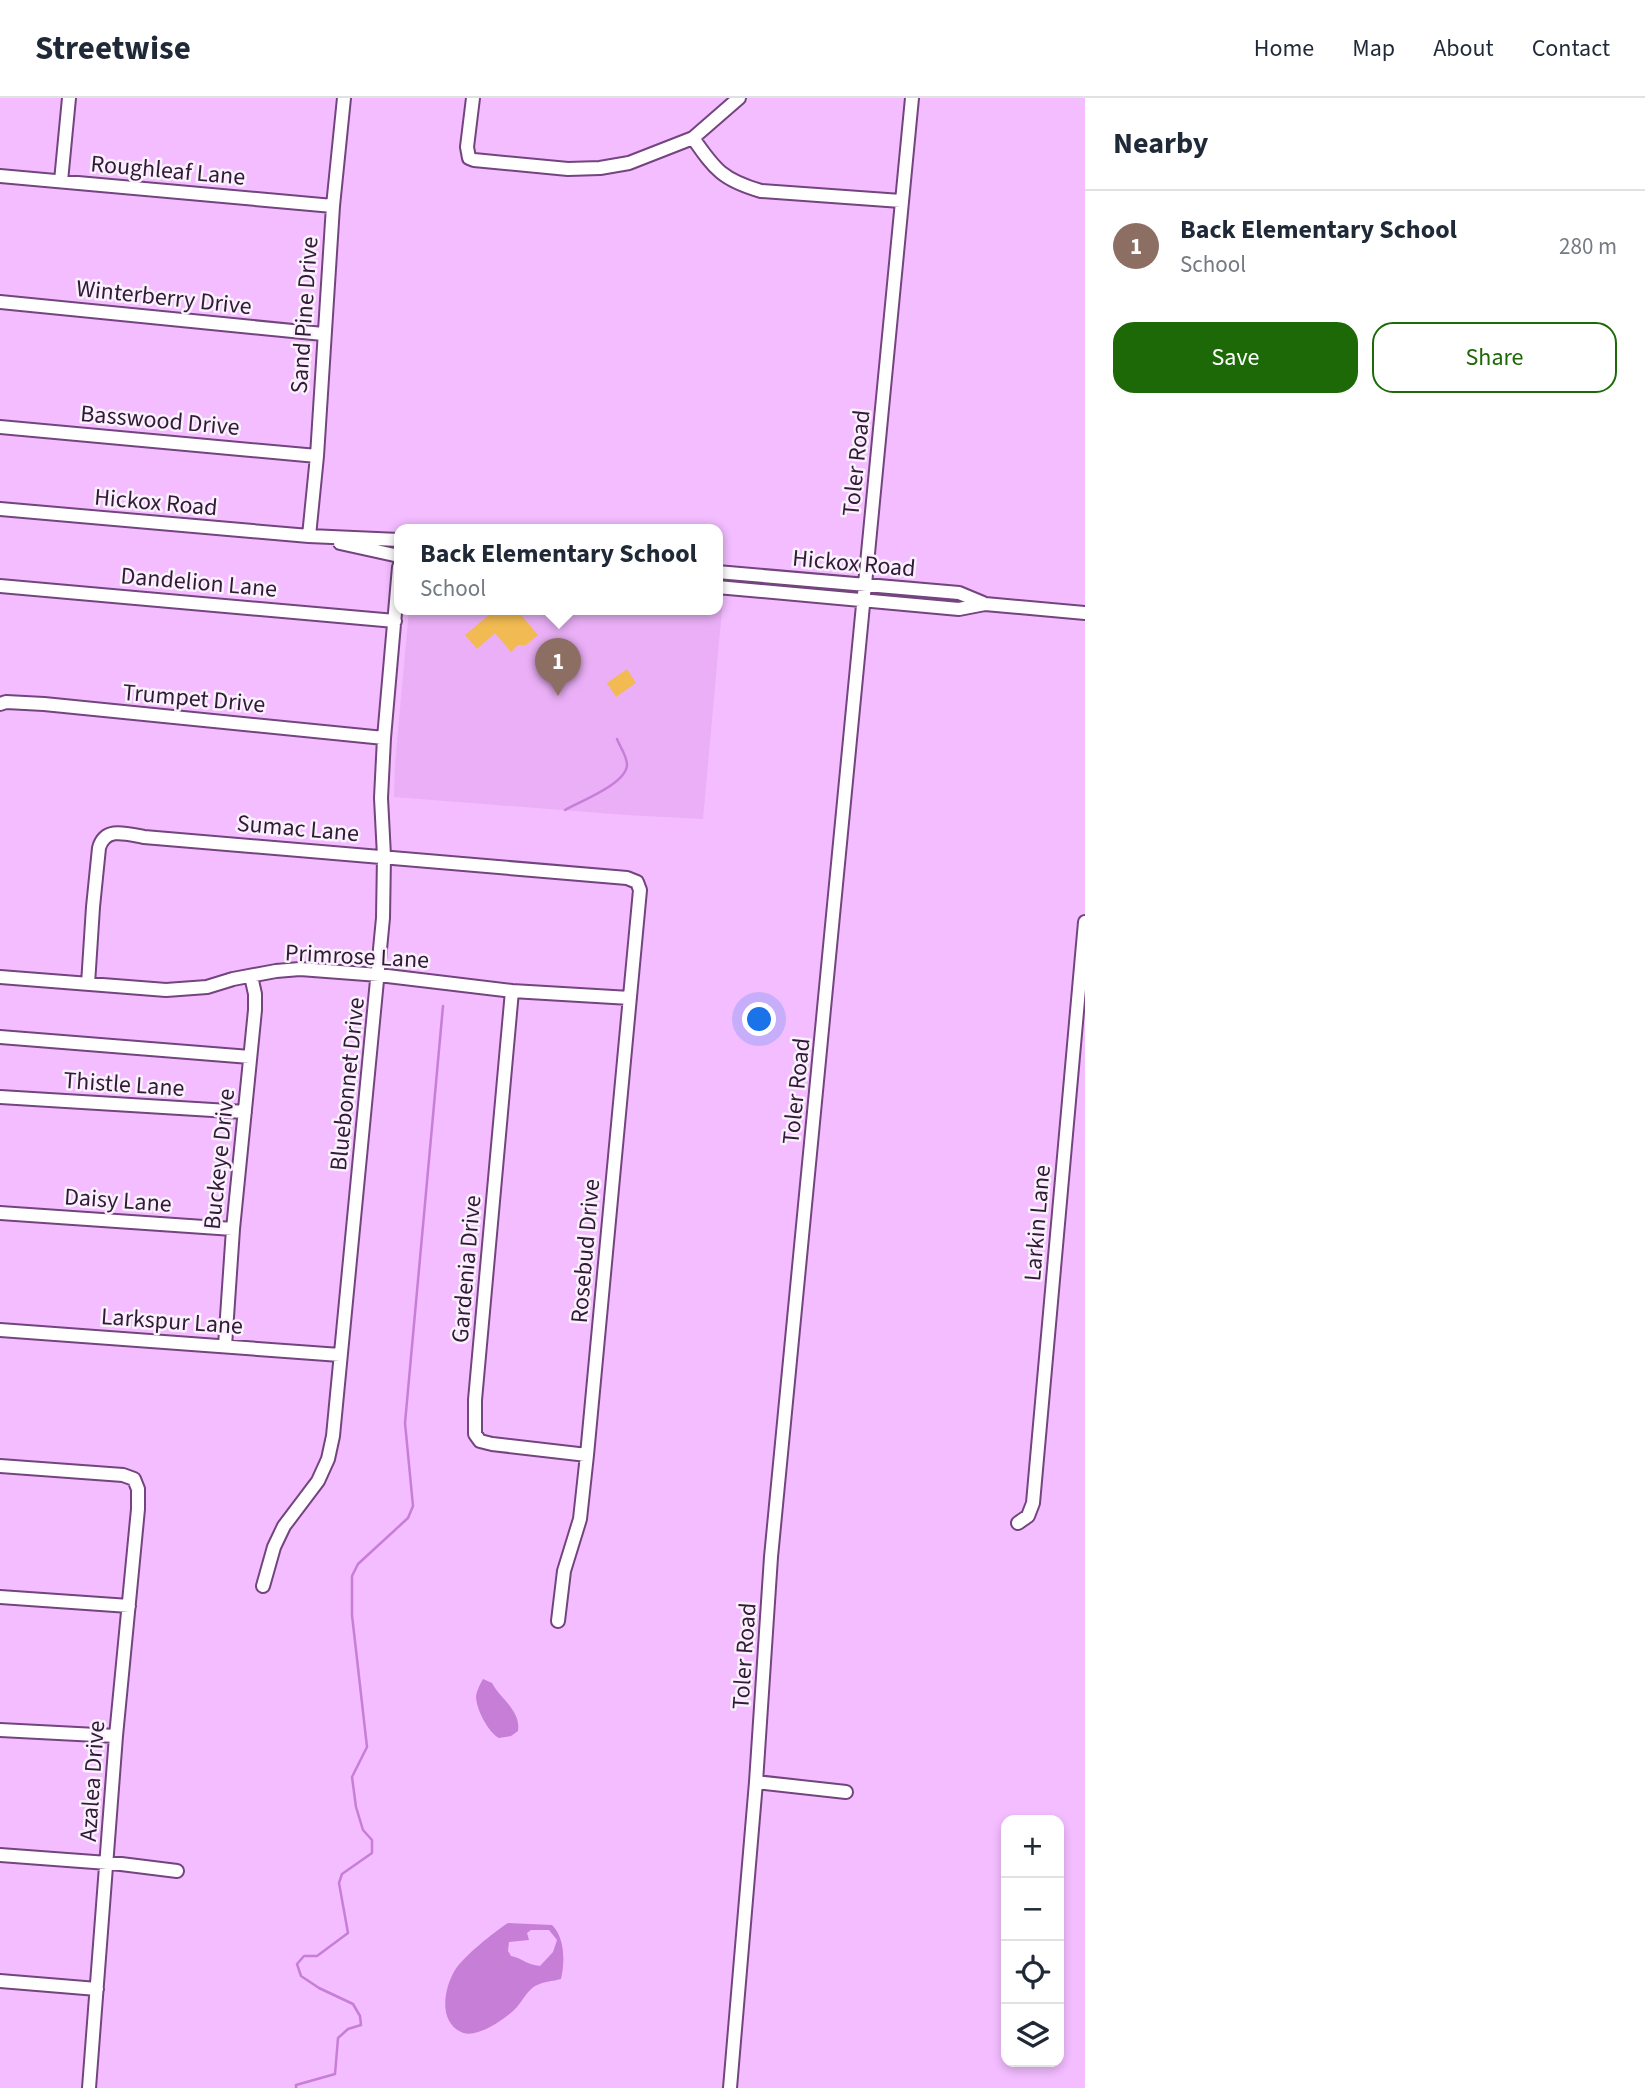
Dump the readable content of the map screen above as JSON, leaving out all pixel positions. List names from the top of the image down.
{
  "streets": {
    "street": [
      "Roughleaf Lane",
      "Winterberry Drive",
      "Sand Pine Drive",
      "Basswood Drive",
      "Toler Road",
      "Hickox Road",
      "Dandelion Lane",
      "Trumpet Drive",
      "Sumac Lane",
      "Primrose Lane",
      "Thistle Lane",
      "Bluebonnet Drive",
      "Buckeye Drive",
      "Daisy Lane",
      "Larkin Lane",
      "Rosebud Drive",
      "Gardenia Drive",
      "Larkspur Lane",
      "Azalea Drive"
    ]
  },
  "crossings": [
    ["Roughleaf Lane", "Sand Pine Drive"],
    ["Winterberry Drive", "Sand Pine Drive"],
    ["Sand Pine Drive", "Basswood Drive"],
    ["Sand Pine Drive", "Hickox Road"],
    ["Toler Road", "Hickox Road"],
    ["Dandelion Lane", "Bluebonnet Drive"],
    ["Trumpet Drive", "Bluebonnet Drive"],
    ["Sumac Lane", "Primrose Lane"],
    ["Sumac Lane", "Bluebonnet Drive"],
    ["Sumac Lane", "Rosebud Drive"],
    ["Primrose Lane", "Bluebonnet Drive"],
    ["Primrose Lane", "Buckeye Drive"],
    ["Primrose Lane", "Rosebud Drive"],
    ["Primrose Lane", "Gardenia Drive"],
    ["Thistle Lane", "Buckeye Drive"],
    ["Bluebonnet Drive", "Larkspur Lane"],
    ["Buckeye Drive", "Daisy Lane"],
    ["Buckeye Drive", "Larkspur Lane"],
    ["Rosebud Drive", "Gardenia Drive"]
  ],
  "page": {
    "header": "Streetwise",
    "nav": [
      "Home",
      "Map",
      "About",
      "Contact"
    ],
    "heading": "Nearby",
    "list": [
      {
        "mark": "1",
        "name": "Back Elementary School",
        "note": "School",
        "value": "280 m"
      }
    ],
    "buttons": ["Save", "Share"],
    "popup": ["Back Elementary School", "School"],
    "pins": "1",
    "map_buttons": ["+", "−"]
  }
}
